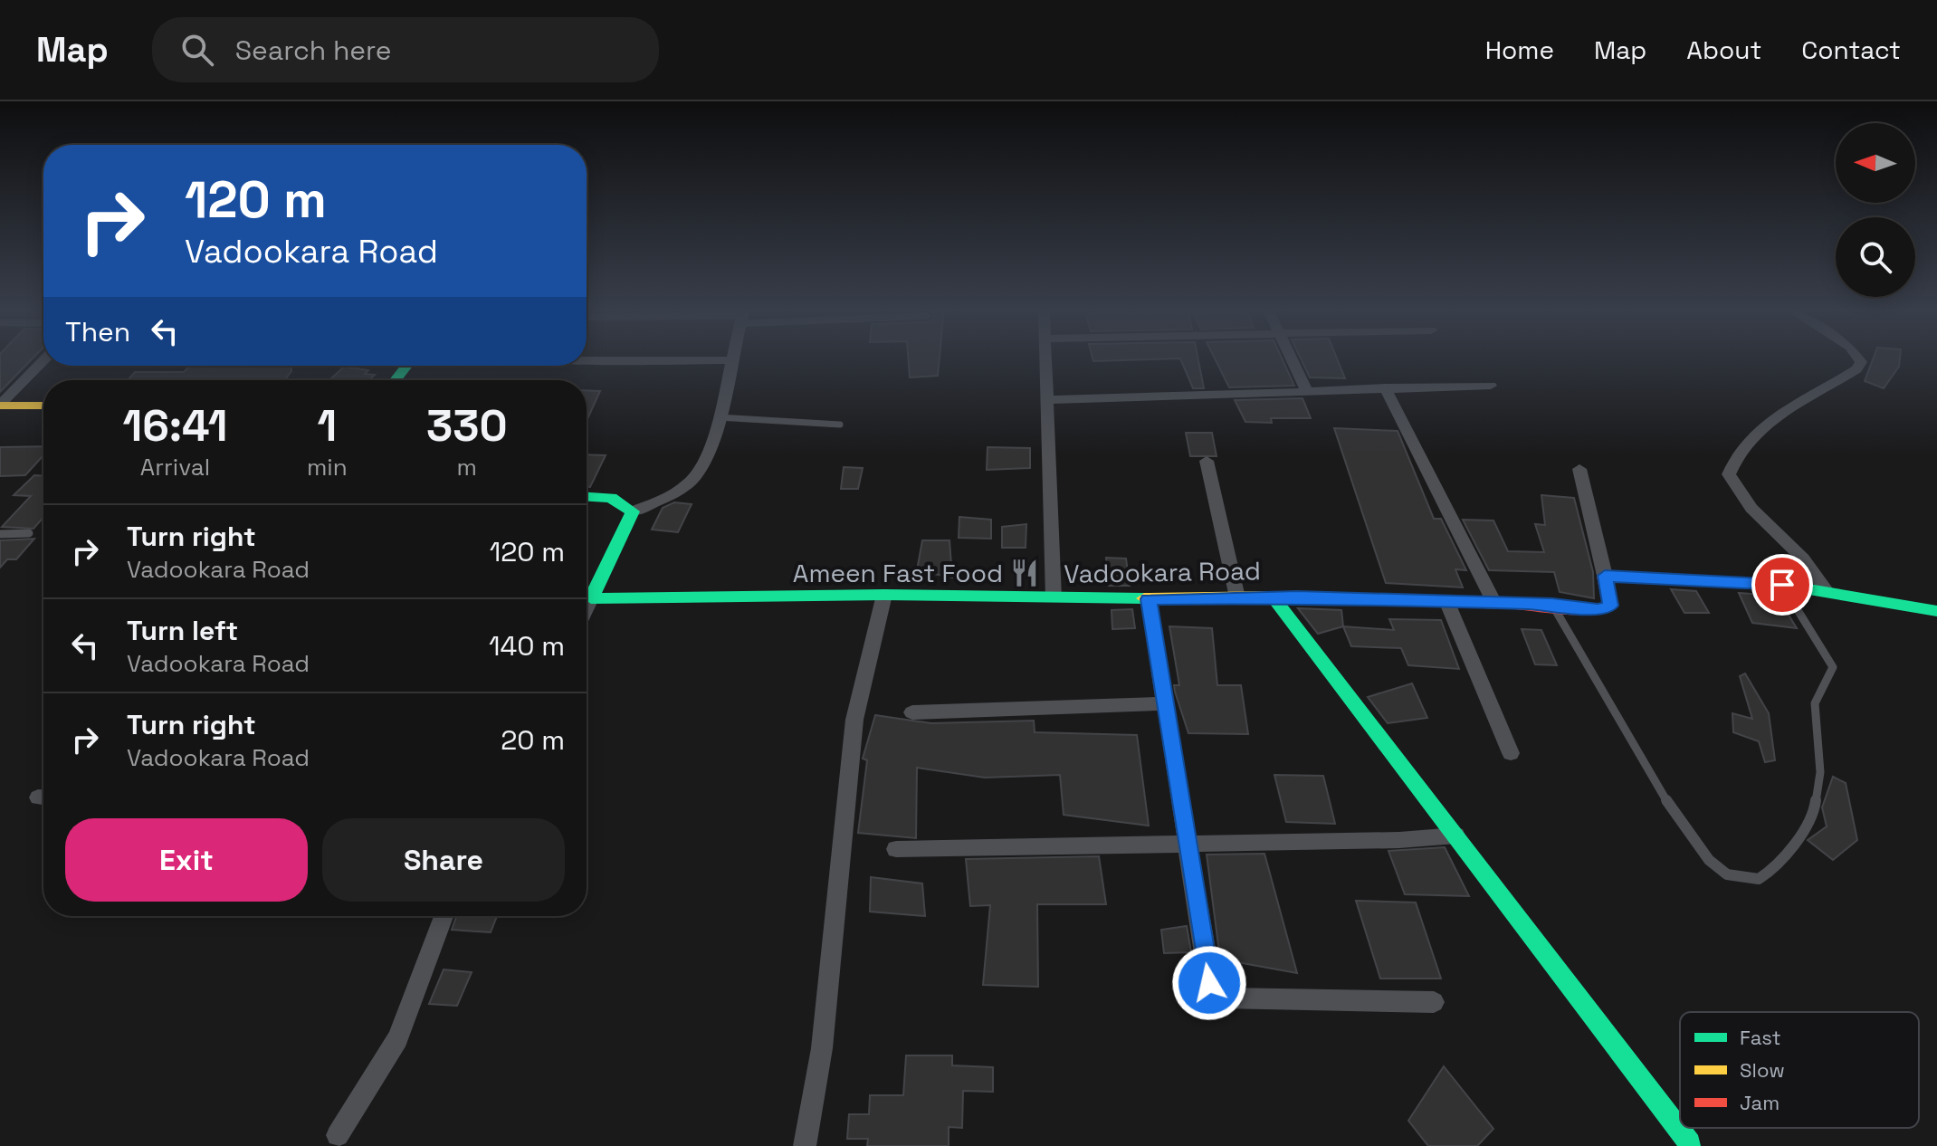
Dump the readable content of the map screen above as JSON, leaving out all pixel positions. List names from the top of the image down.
{
  "streets": {
    "main road": ["Vadookara Road"]
  },
  "places": {
    "restaurant": ["Ameen Fast Food"]
  },
  "legend": ["Fast", "Slow", "Jam"],
  "north": "left",
  "page": {
    "header": "Map",
    "search": "Search here",
    "nav": [
      "Home",
      "Map",
      "About",
      "Contact"
    ],
    "turn": ["120 m", "Vadookara Road"],
    "then": "Then",
    "eta": [
      "16:41",
      "Arrival",
      "1",
      "min",
      "330",
      "m"
    ],
    "list": [
      {
        "name": "Turn right",
        "note": "Vadookara Road",
        "value": "120 m"
      },
      {
        "name": "Turn left",
        "note": "Vadookara Road",
        "value": "140 m"
      },
      {
        "name": "Turn right",
        "note": "Vadookara Road",
        "value": "20 m"
      }
    ],
    "buttons": ["Exit", "Share"]
  }
}
